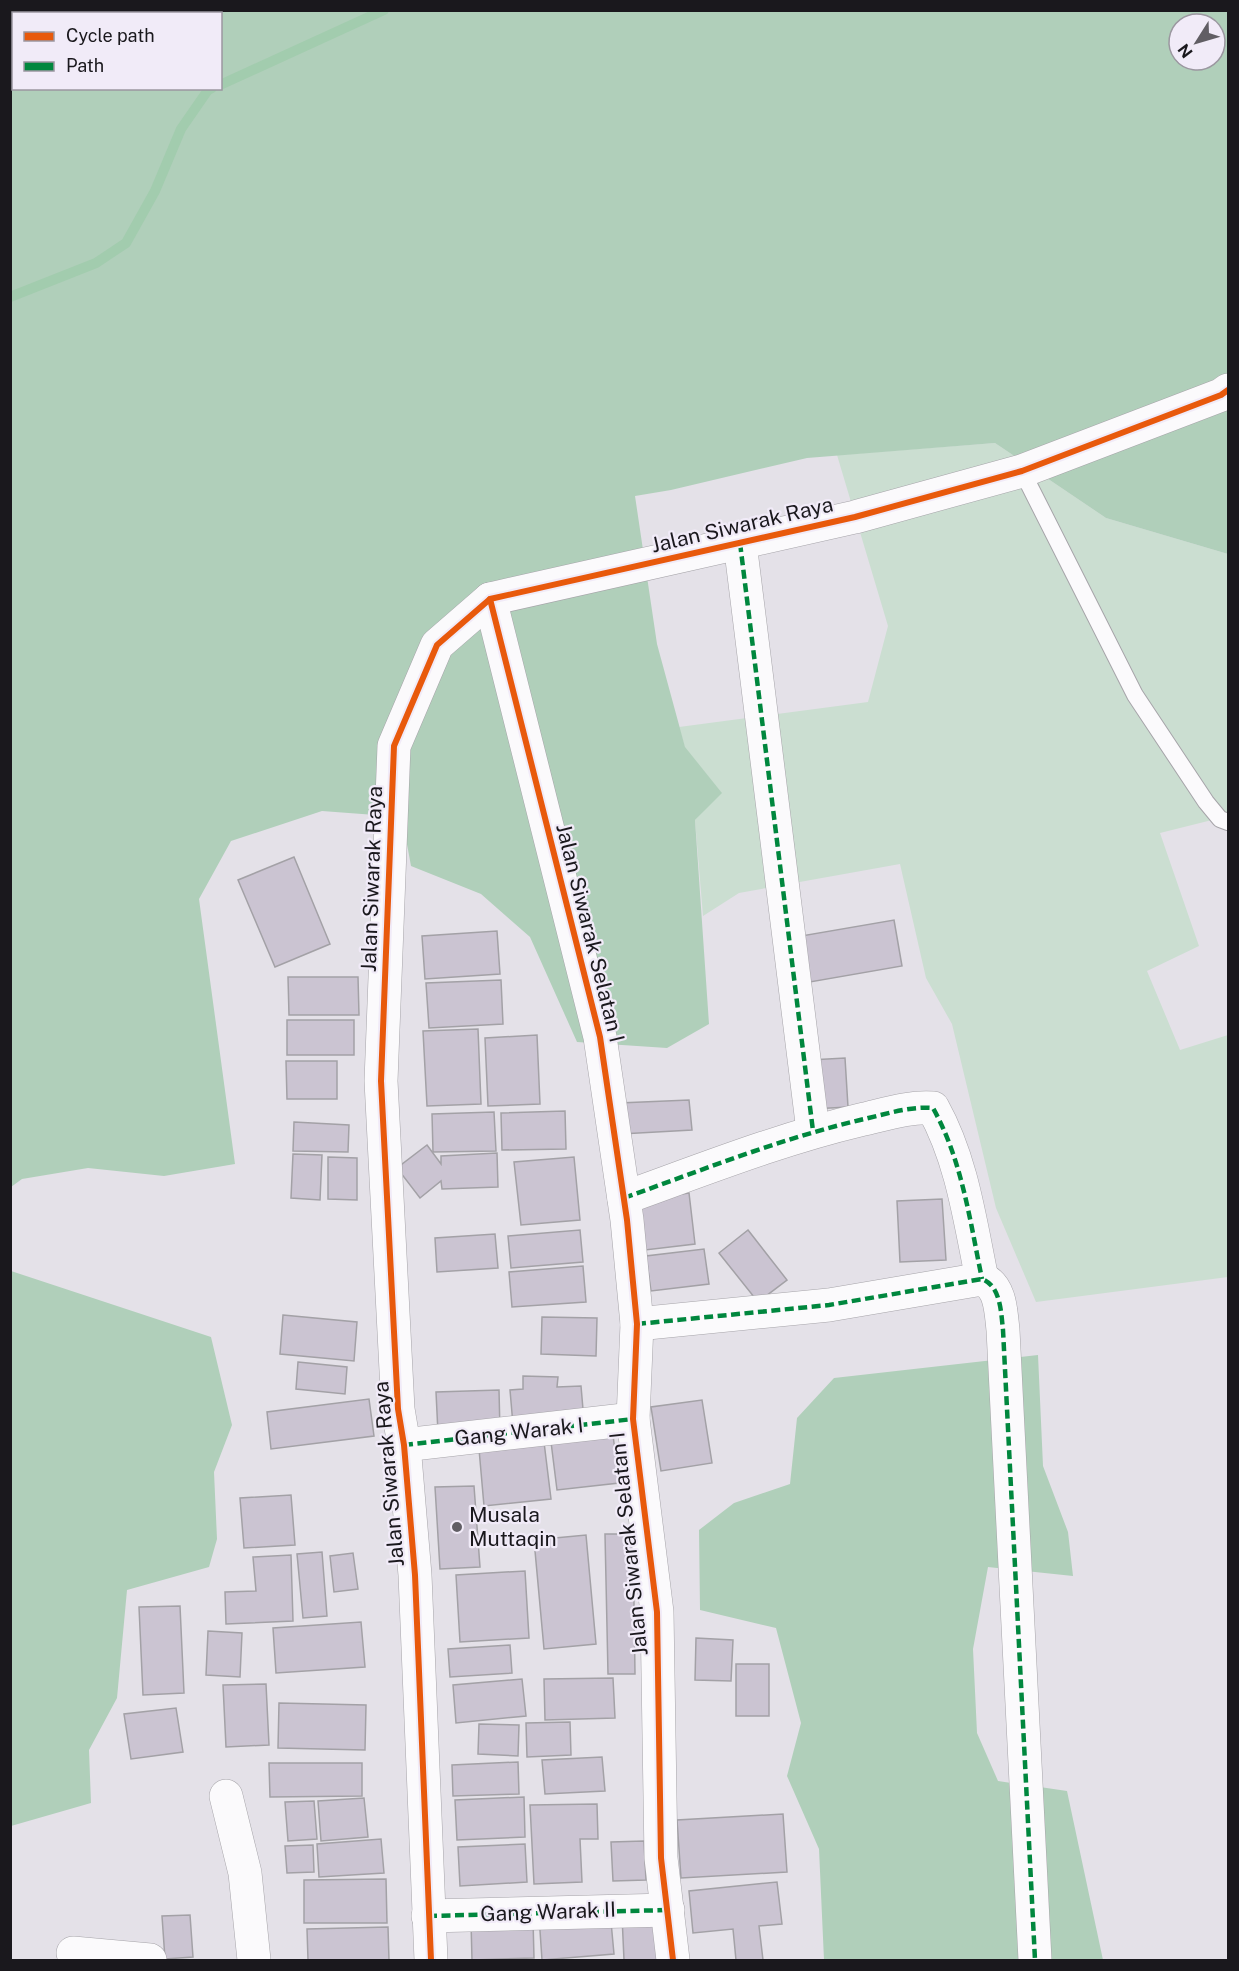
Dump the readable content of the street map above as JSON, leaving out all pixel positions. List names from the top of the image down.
{
  "streets": {
    "street": [
      "Jalan Siwarak Raya",
      "Jalan Siwarak Selatan I",
      "Gang Warak I",
      "Gang Warak II"
    ]
  },
  "crossings": [
    ["Jalan Siwarak Raya", "Jalan Siwarak Selatan I"],
    ["Jalan Siwarak Raya", "Gang Warak I"],
    ["Jalan Siwarak Raya", "Gang Warak II"],
    ["Jalan Siwarak Selatan I", "Gang Warak I"],
    ["Jalan Siwarak Selatan I", "Gang Warak II"]
  ],
  "places": ["Musala Muttaqin"],
  "legend": ["Cycle path", "Path"],
  "north": "bottom left"
}
